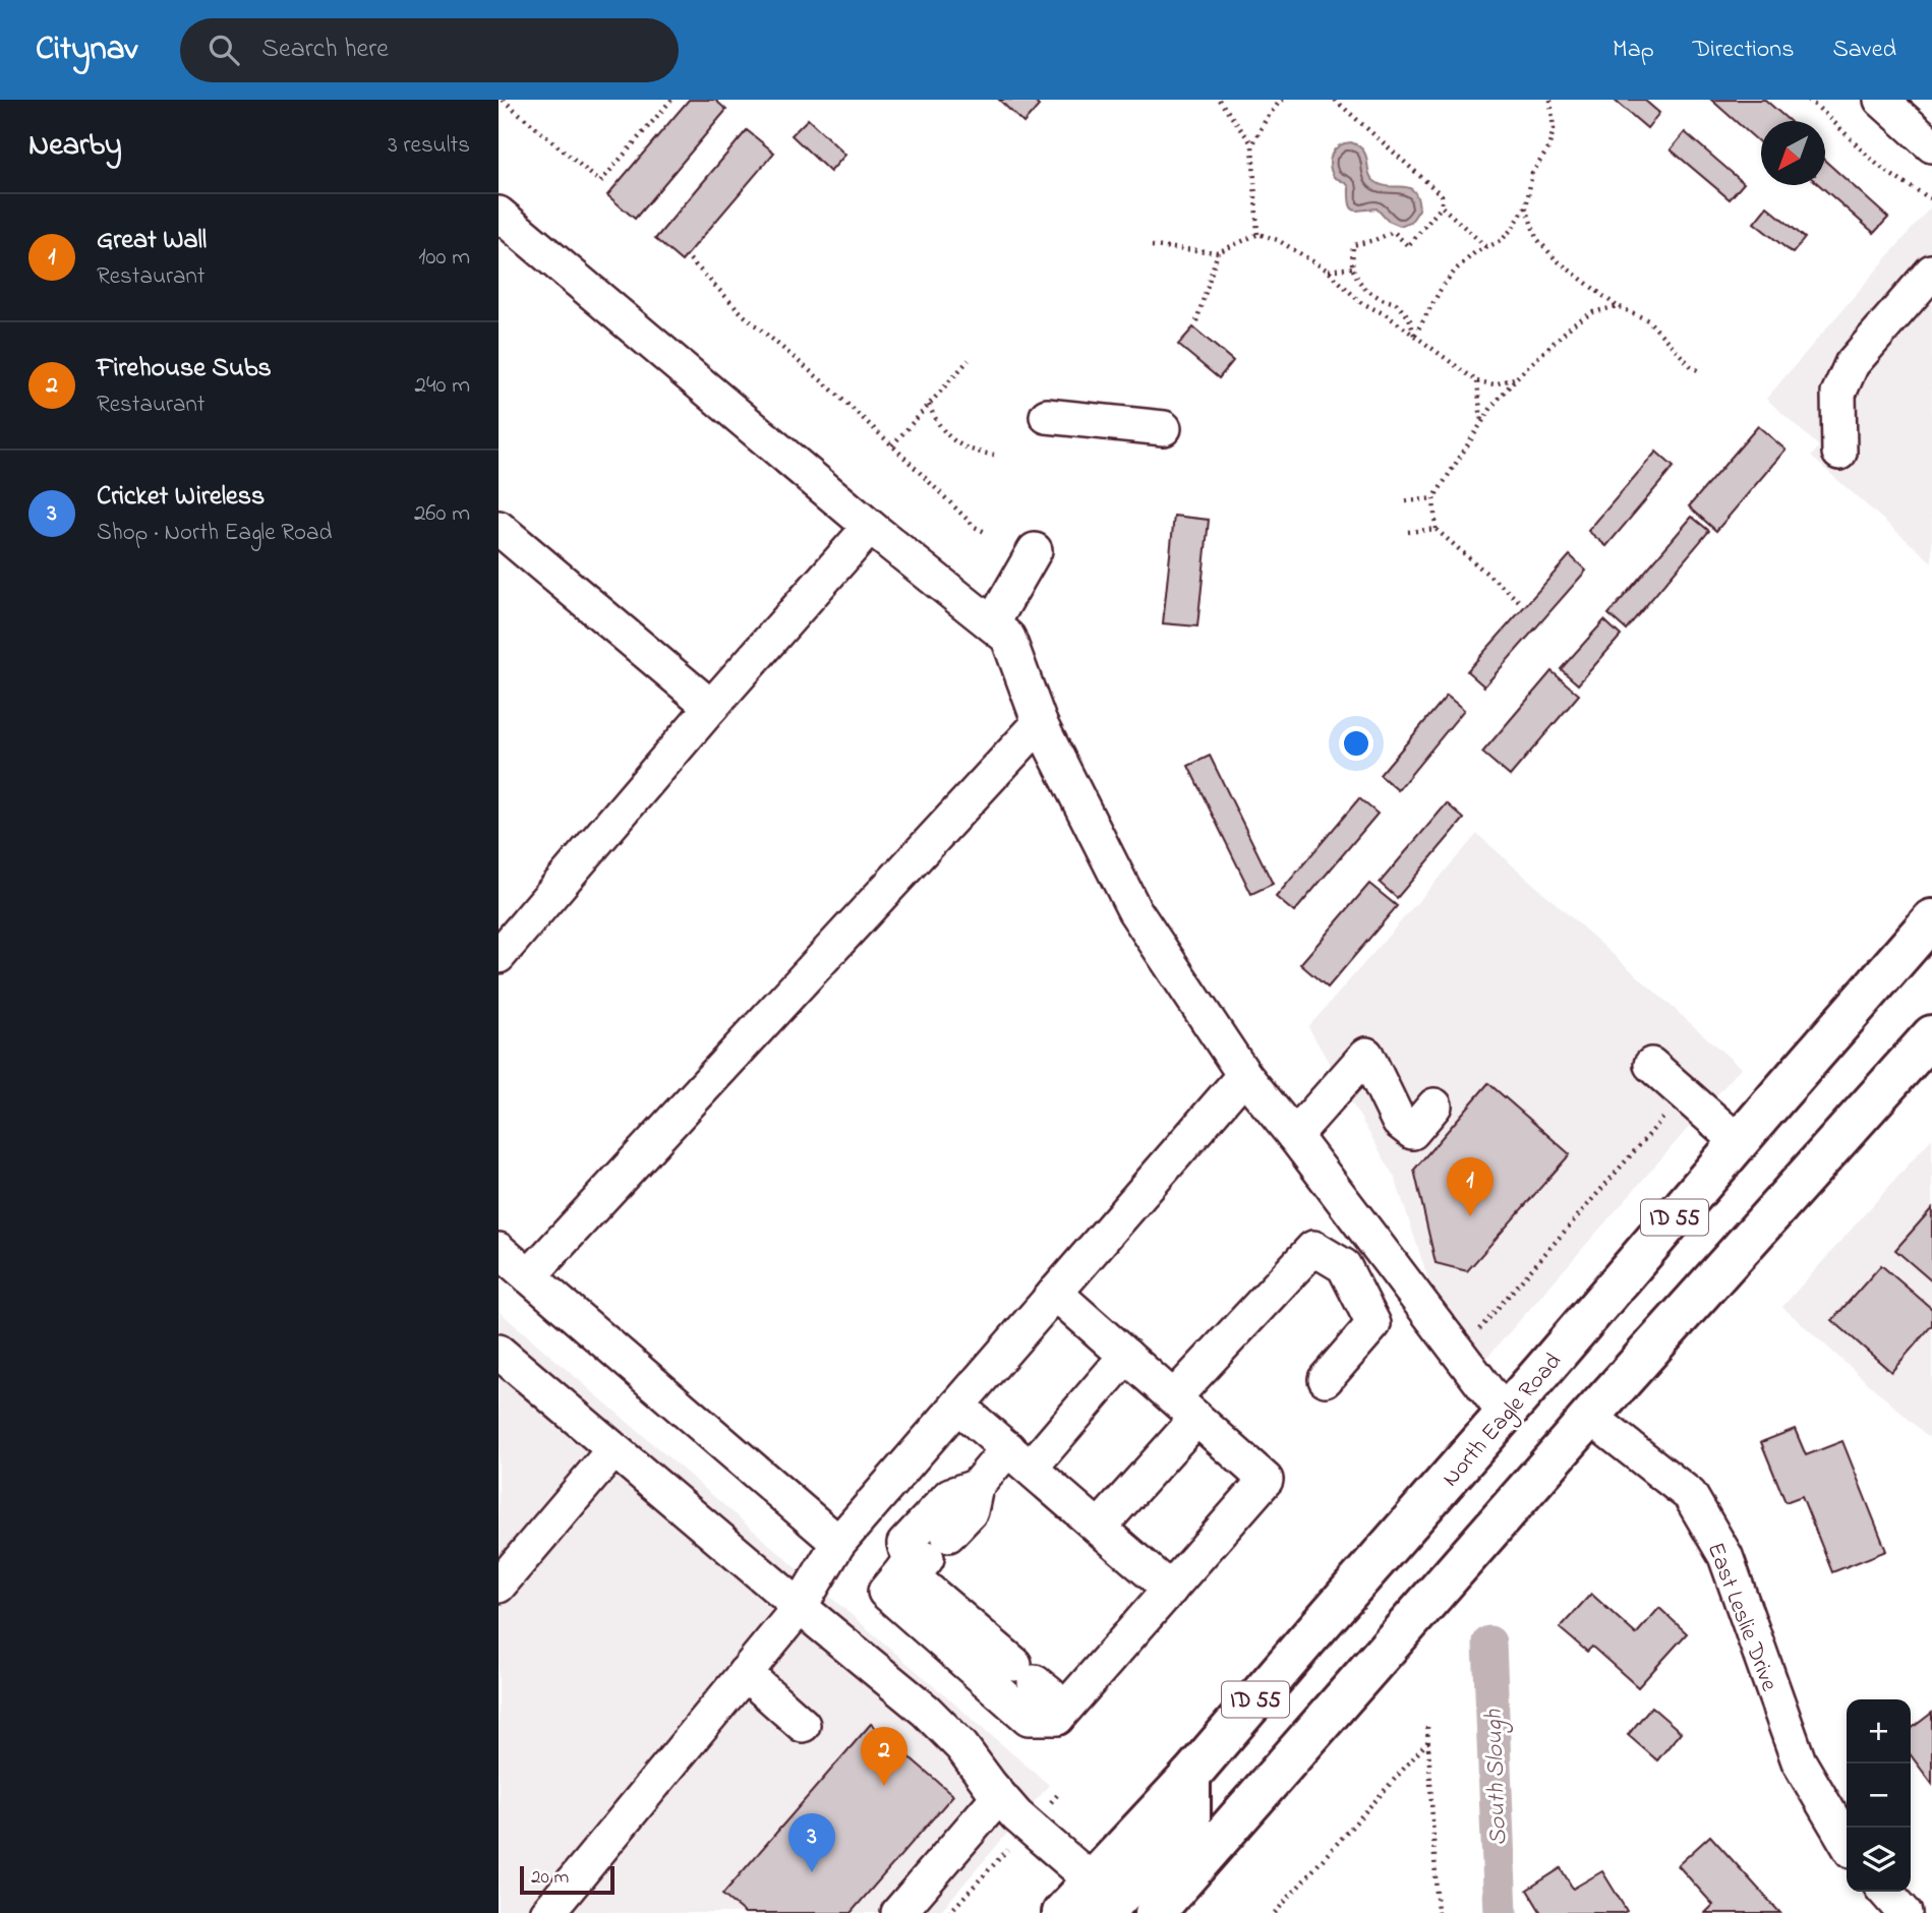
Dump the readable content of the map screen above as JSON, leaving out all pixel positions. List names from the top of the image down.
{
  "streets": {
    "highway": ["ID 55", "North Eagle Road"],
    "street": ["East Leslie Drive"]
  },
  "crossings": [
    ["ID 55", "East Leslie Drive"]
  ],
  "water": ["South Slough"],
  "scale_bar": "20 m",
  "north": "bottom left",
  "page": {
    "header": "Citynav",
    "search": "Search here",
    "nav": ["Map", "Directions", "Saved"],
    "heading": ["Nearby", "3 results"],
    "list": [
      {
        "mark": "1",
        "name": "Great Wall",
        "note": "Restaurant",
        "value": "100 m"
      },
      {
        "mark": "2",
        "name": "Firehouse Subs",
        "note": "Restaurant",
        "value": "240 m"
      },
      {
        "mark": "3",
        "name": "Cricket Wireless",
        "note": "Shop · North Eagle Road",
        "value": "260 m"
      }
    ],
    "pins": ["1", "2", "3"],
    "map_buttons": ["+", "−"],
    "scale": "20 m"
  }
}
